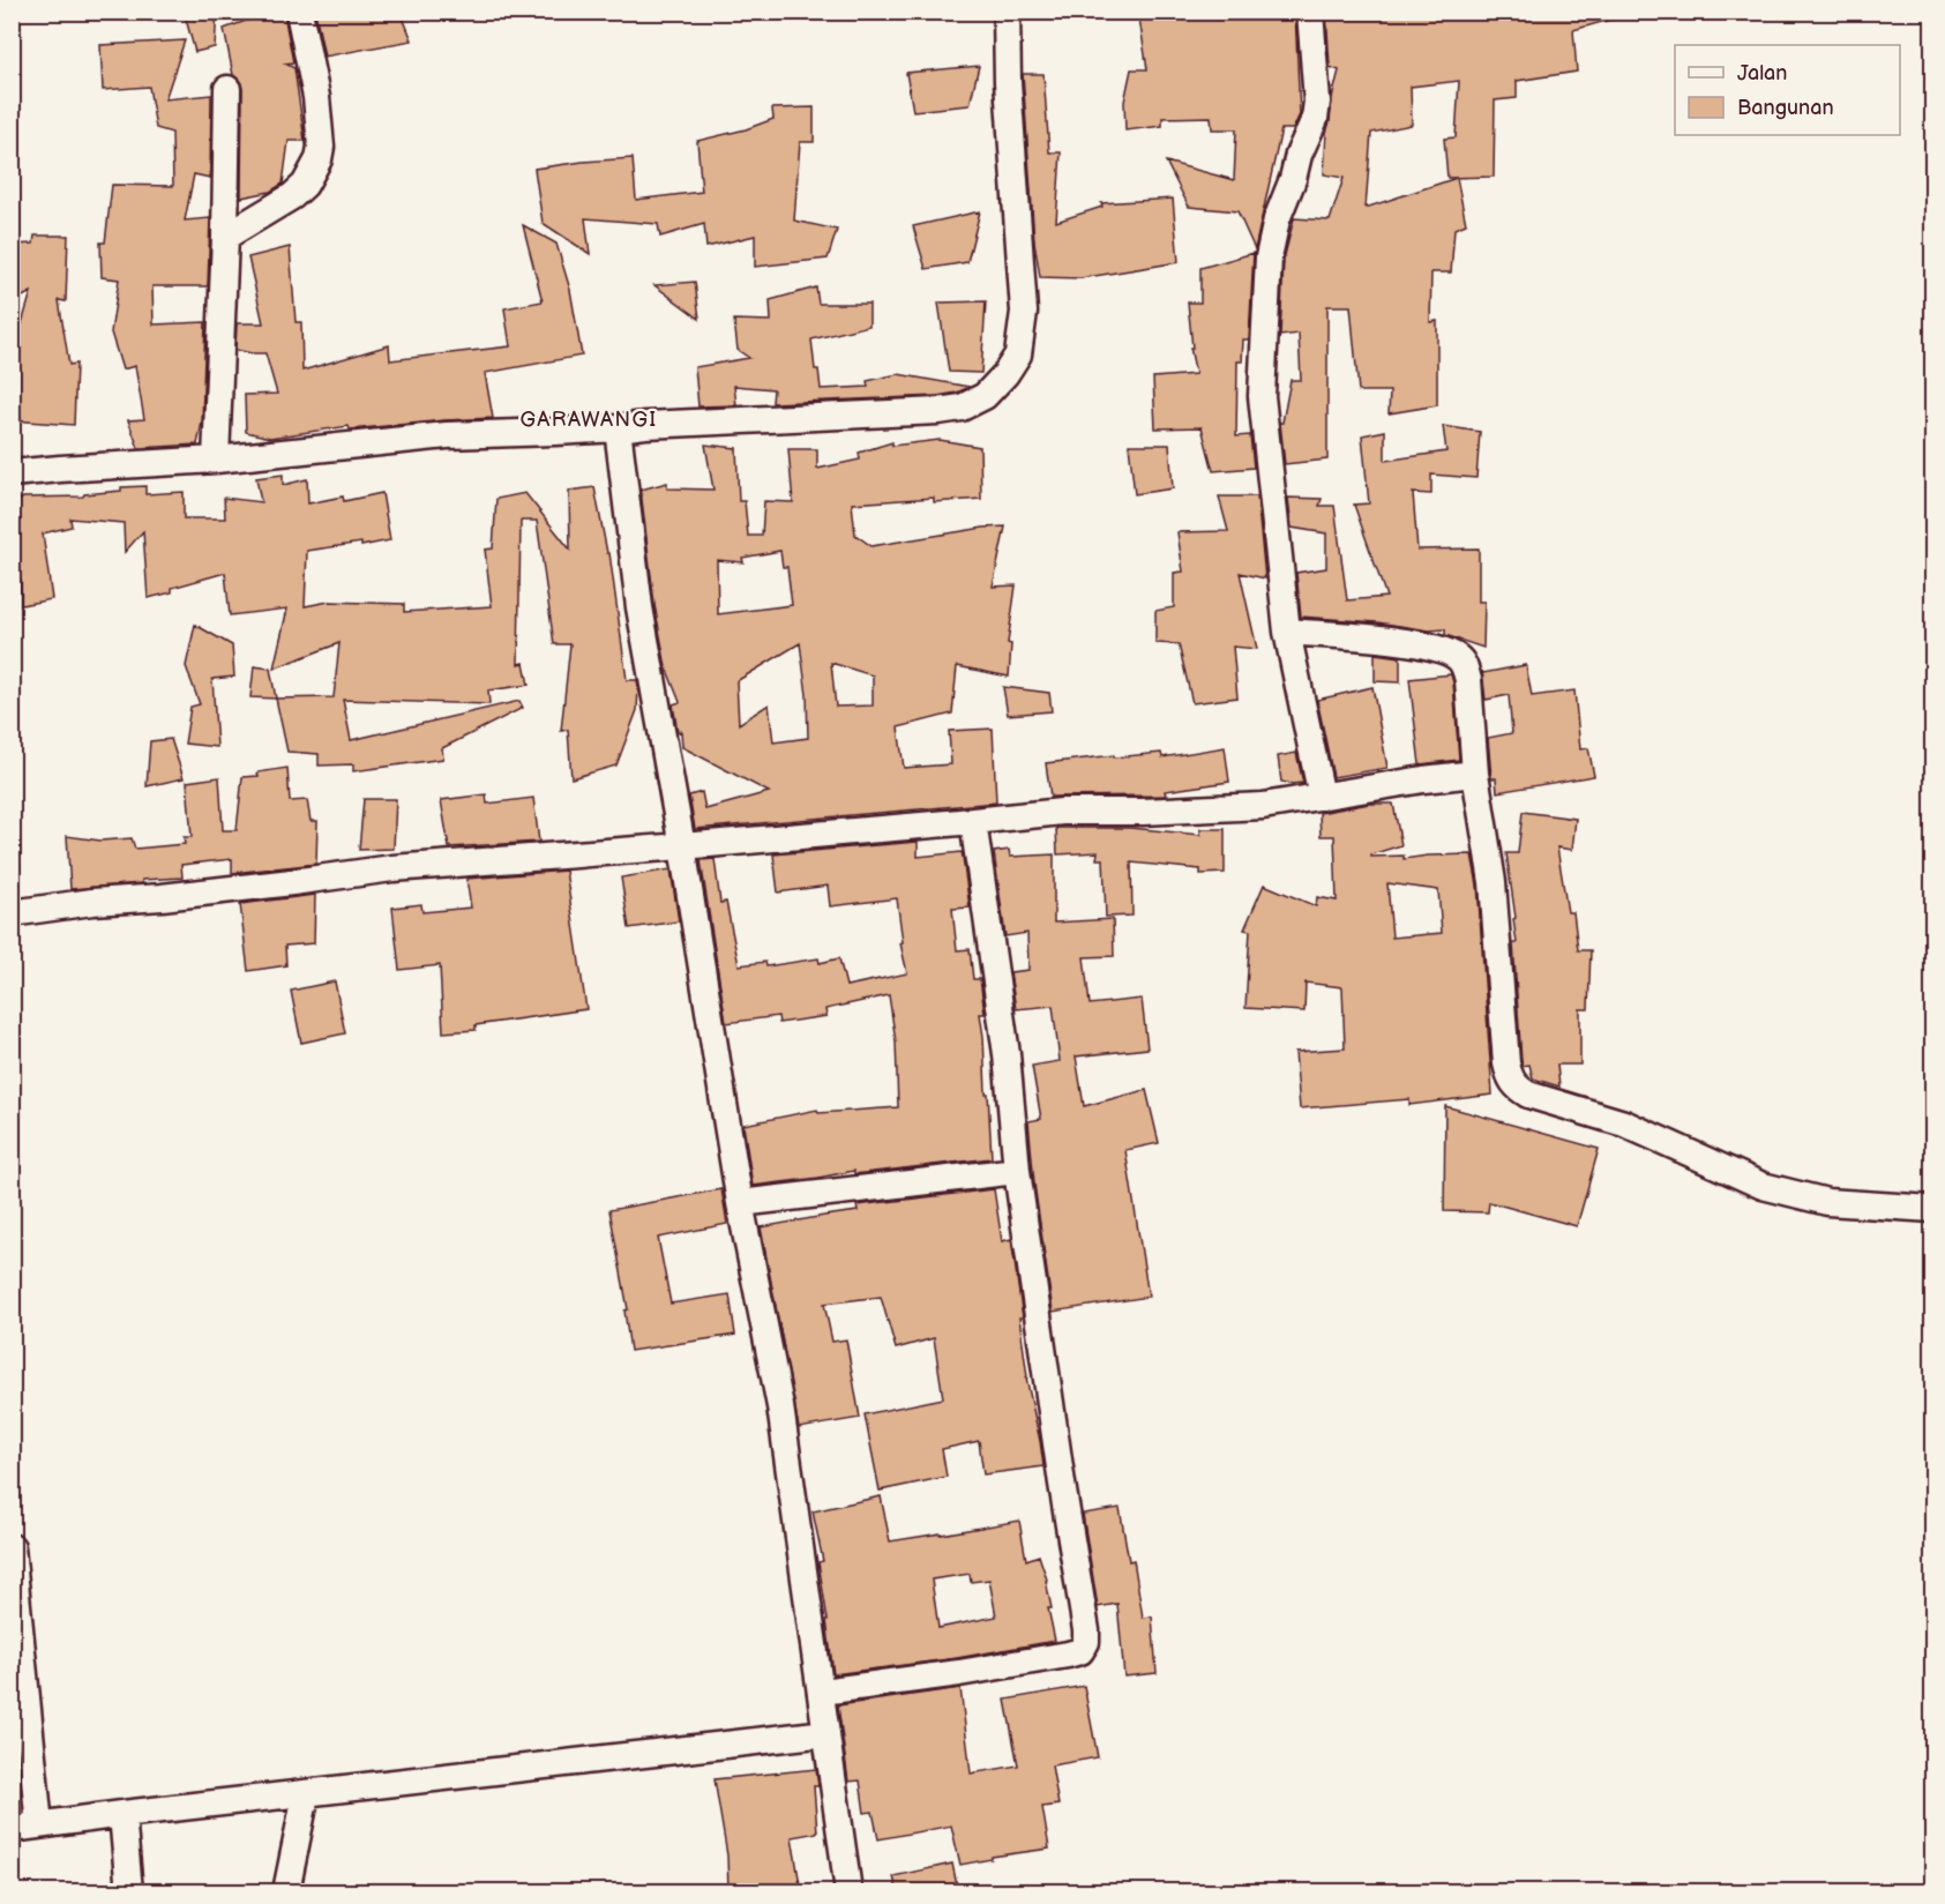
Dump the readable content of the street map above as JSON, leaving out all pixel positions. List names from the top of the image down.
{
  "districts": ["GARAWANGI"],
  "legend": ["Jalan", "Bangunan"]
}
